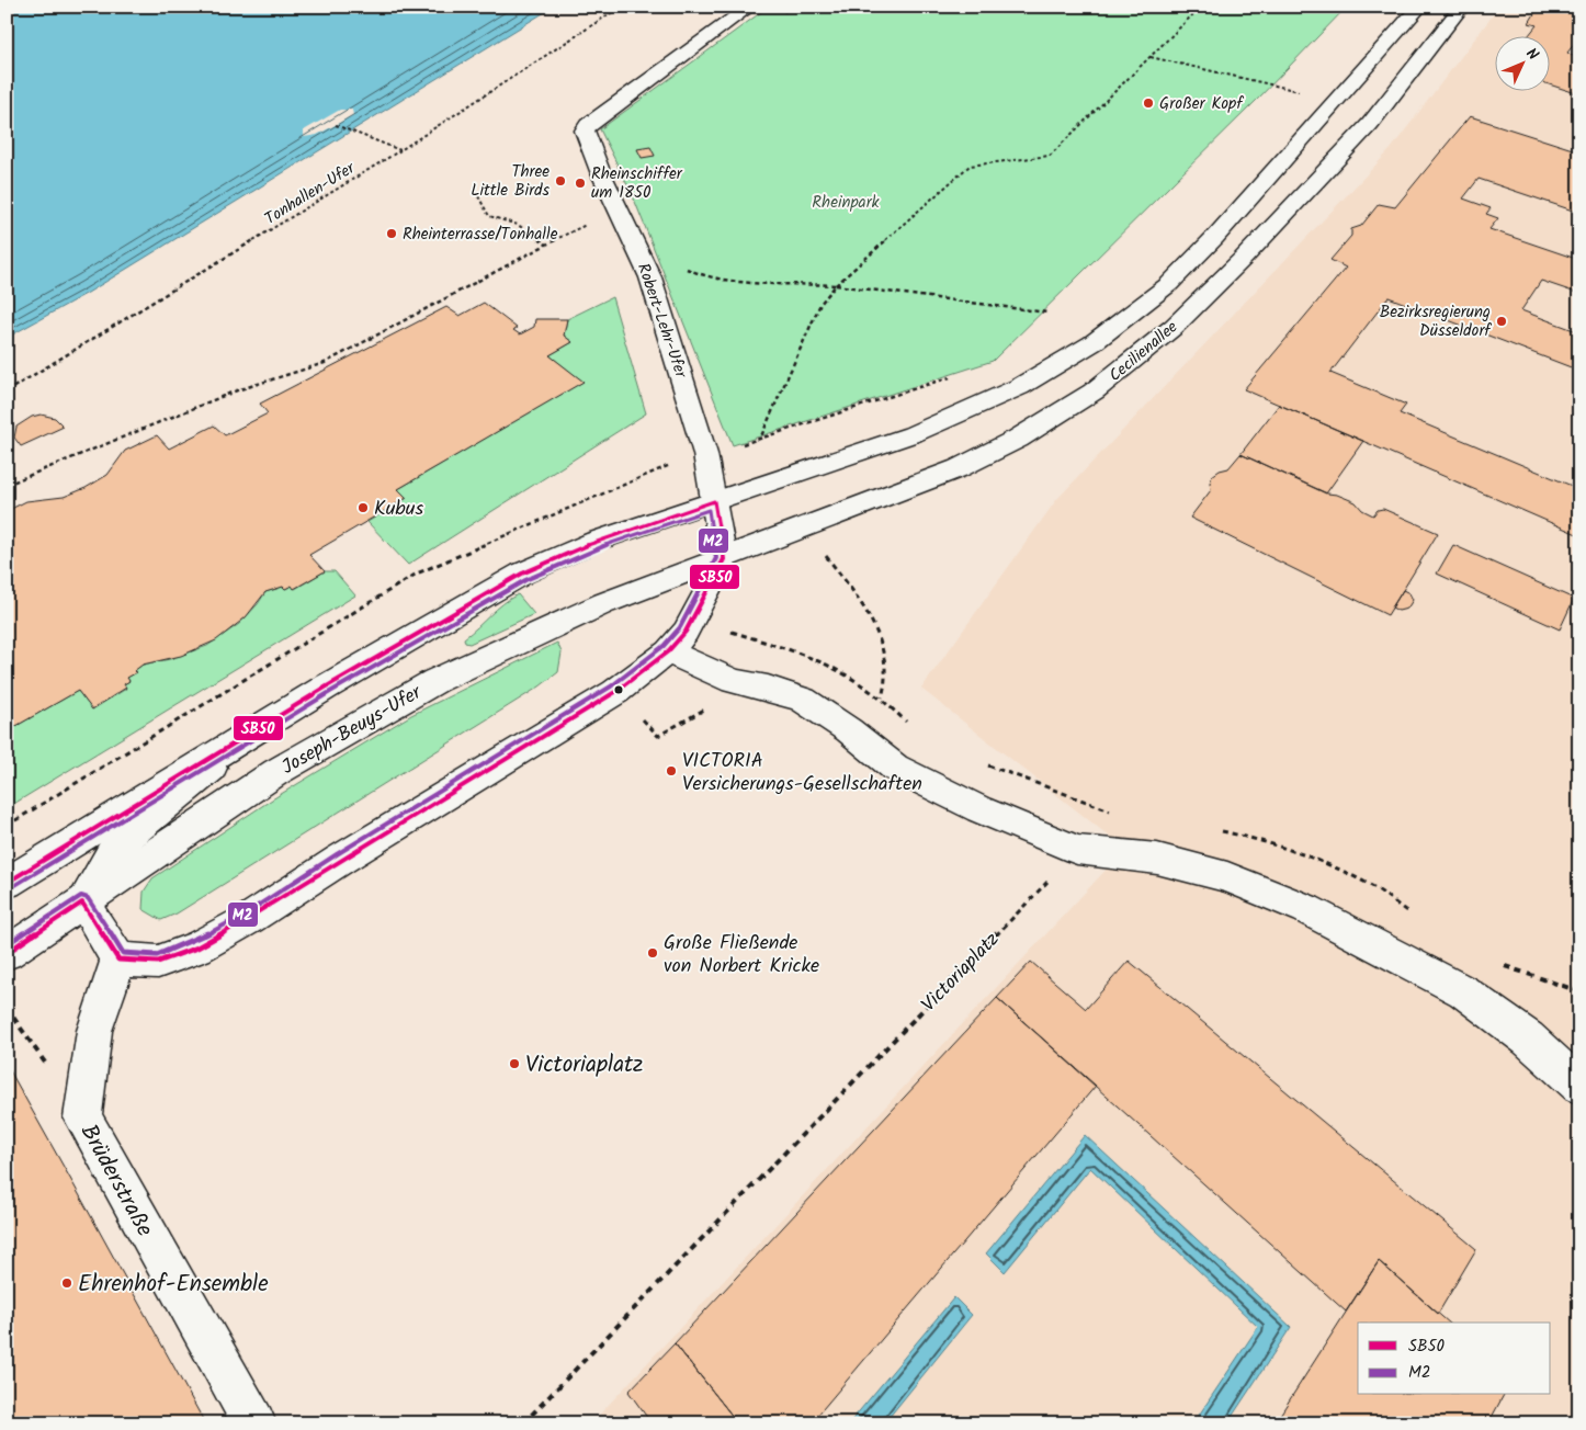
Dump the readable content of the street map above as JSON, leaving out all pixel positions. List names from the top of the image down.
{
  "streets": {
    "main road": [
      "Robert-Lehr-Ufer",
      "Cecilienallee",
      "Joseph-Beuys-Ufer",
      "Brüderstraße"
    ],
    "path": ["Tonhallen-Ufer", "Victoriaplatz"]
  },
  "crossings": [
    ["Robert-Lehr-Ufer", "Cecilienallee"],
    ["Robert-Lehr-Ufer", "Joseph-Beuys-Ufer"],
    ["Cecilienallee", "Joseph-Beuys-Ufer"]
  ],
  "parks": ["Rheinpark"],
  "places": [
    "Großer Kopf",
    "Three Little Birds",
    "Rheinschiffer um 1850",
    "Rheinterrasse/Tonhalle",
    "Bezirksregierung Düsseldorf",
    "Kubus",
    "VICTORIA Versicherungs-Gesellschaften",
    "Große Fließende von Norbert Kricke",
    "Victoriaplatz",
    "Ehrenhof-Ensemble"
  ],
  "lines": ["transit line SB50", "transit line M2"],
  "legend": ["SB50", "M2"],
  "north": "top right"
}
